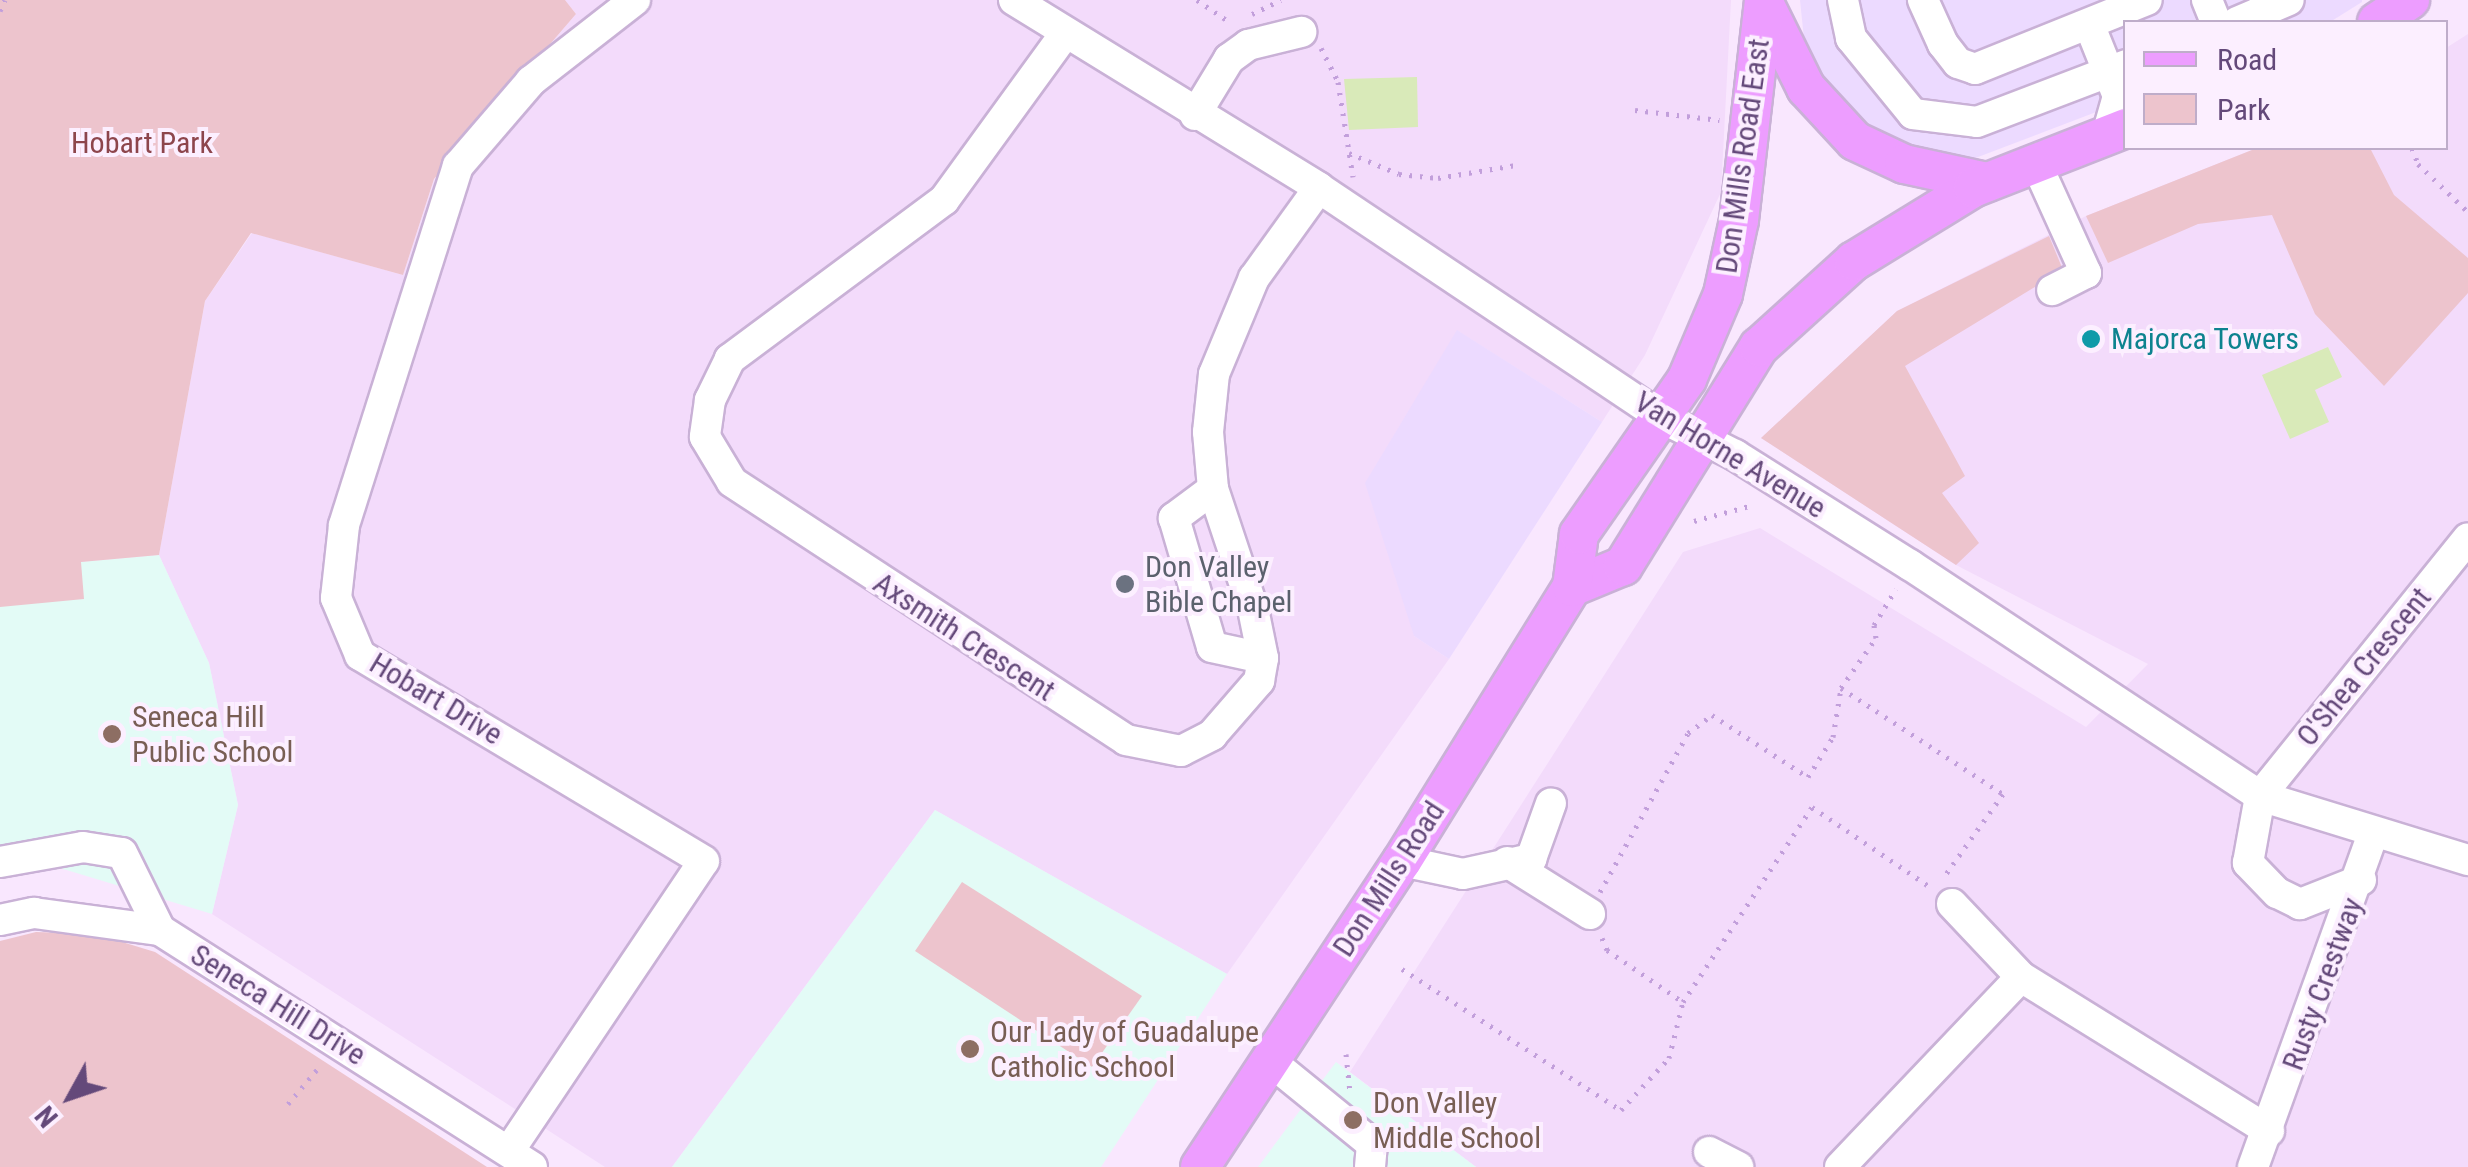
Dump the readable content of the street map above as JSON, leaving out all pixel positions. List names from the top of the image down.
{
  "streets": {
    "main road": ["Don Mills Road East", "Don Mills Road"],
    "street": [
      "Van Horne Avenue",
      "Axsmith Crescent",
      "O'Shea Crescent",
      "Hobart Drive",
      "Rusty Crestway",
      "Seneca Hill Drive"
    ]
  },
  "crossings": [
    ["Don Mills Road East", "Van Horne Avenue"],
    ["Don Mills Road East", "Don Mills Road"],
    ["Van Horne Avenue", "Axsmith Crescent"],
    ["Van Horne Avenue", "O'Shea Crescent"],
    ["Van Horne Avenue", "Don Mills Road"],
    ["Van Horne Avenue", "Rusty Crestway"],
    ["Hobart Drive", "Seneca Hill Drive"]
  ],
  "parks": ["Hobart Park"],
  "places": [
    "Majorca Towers",
    "Don Valley Bible Chapel",
    "Seneca Hill Public School",
    "Our Lady of Guadalupe Catholic School",
    "Don Valley Middle School"
  ],
  "legend": ["Road", "Park"],
  "north": "bottom left"
}
